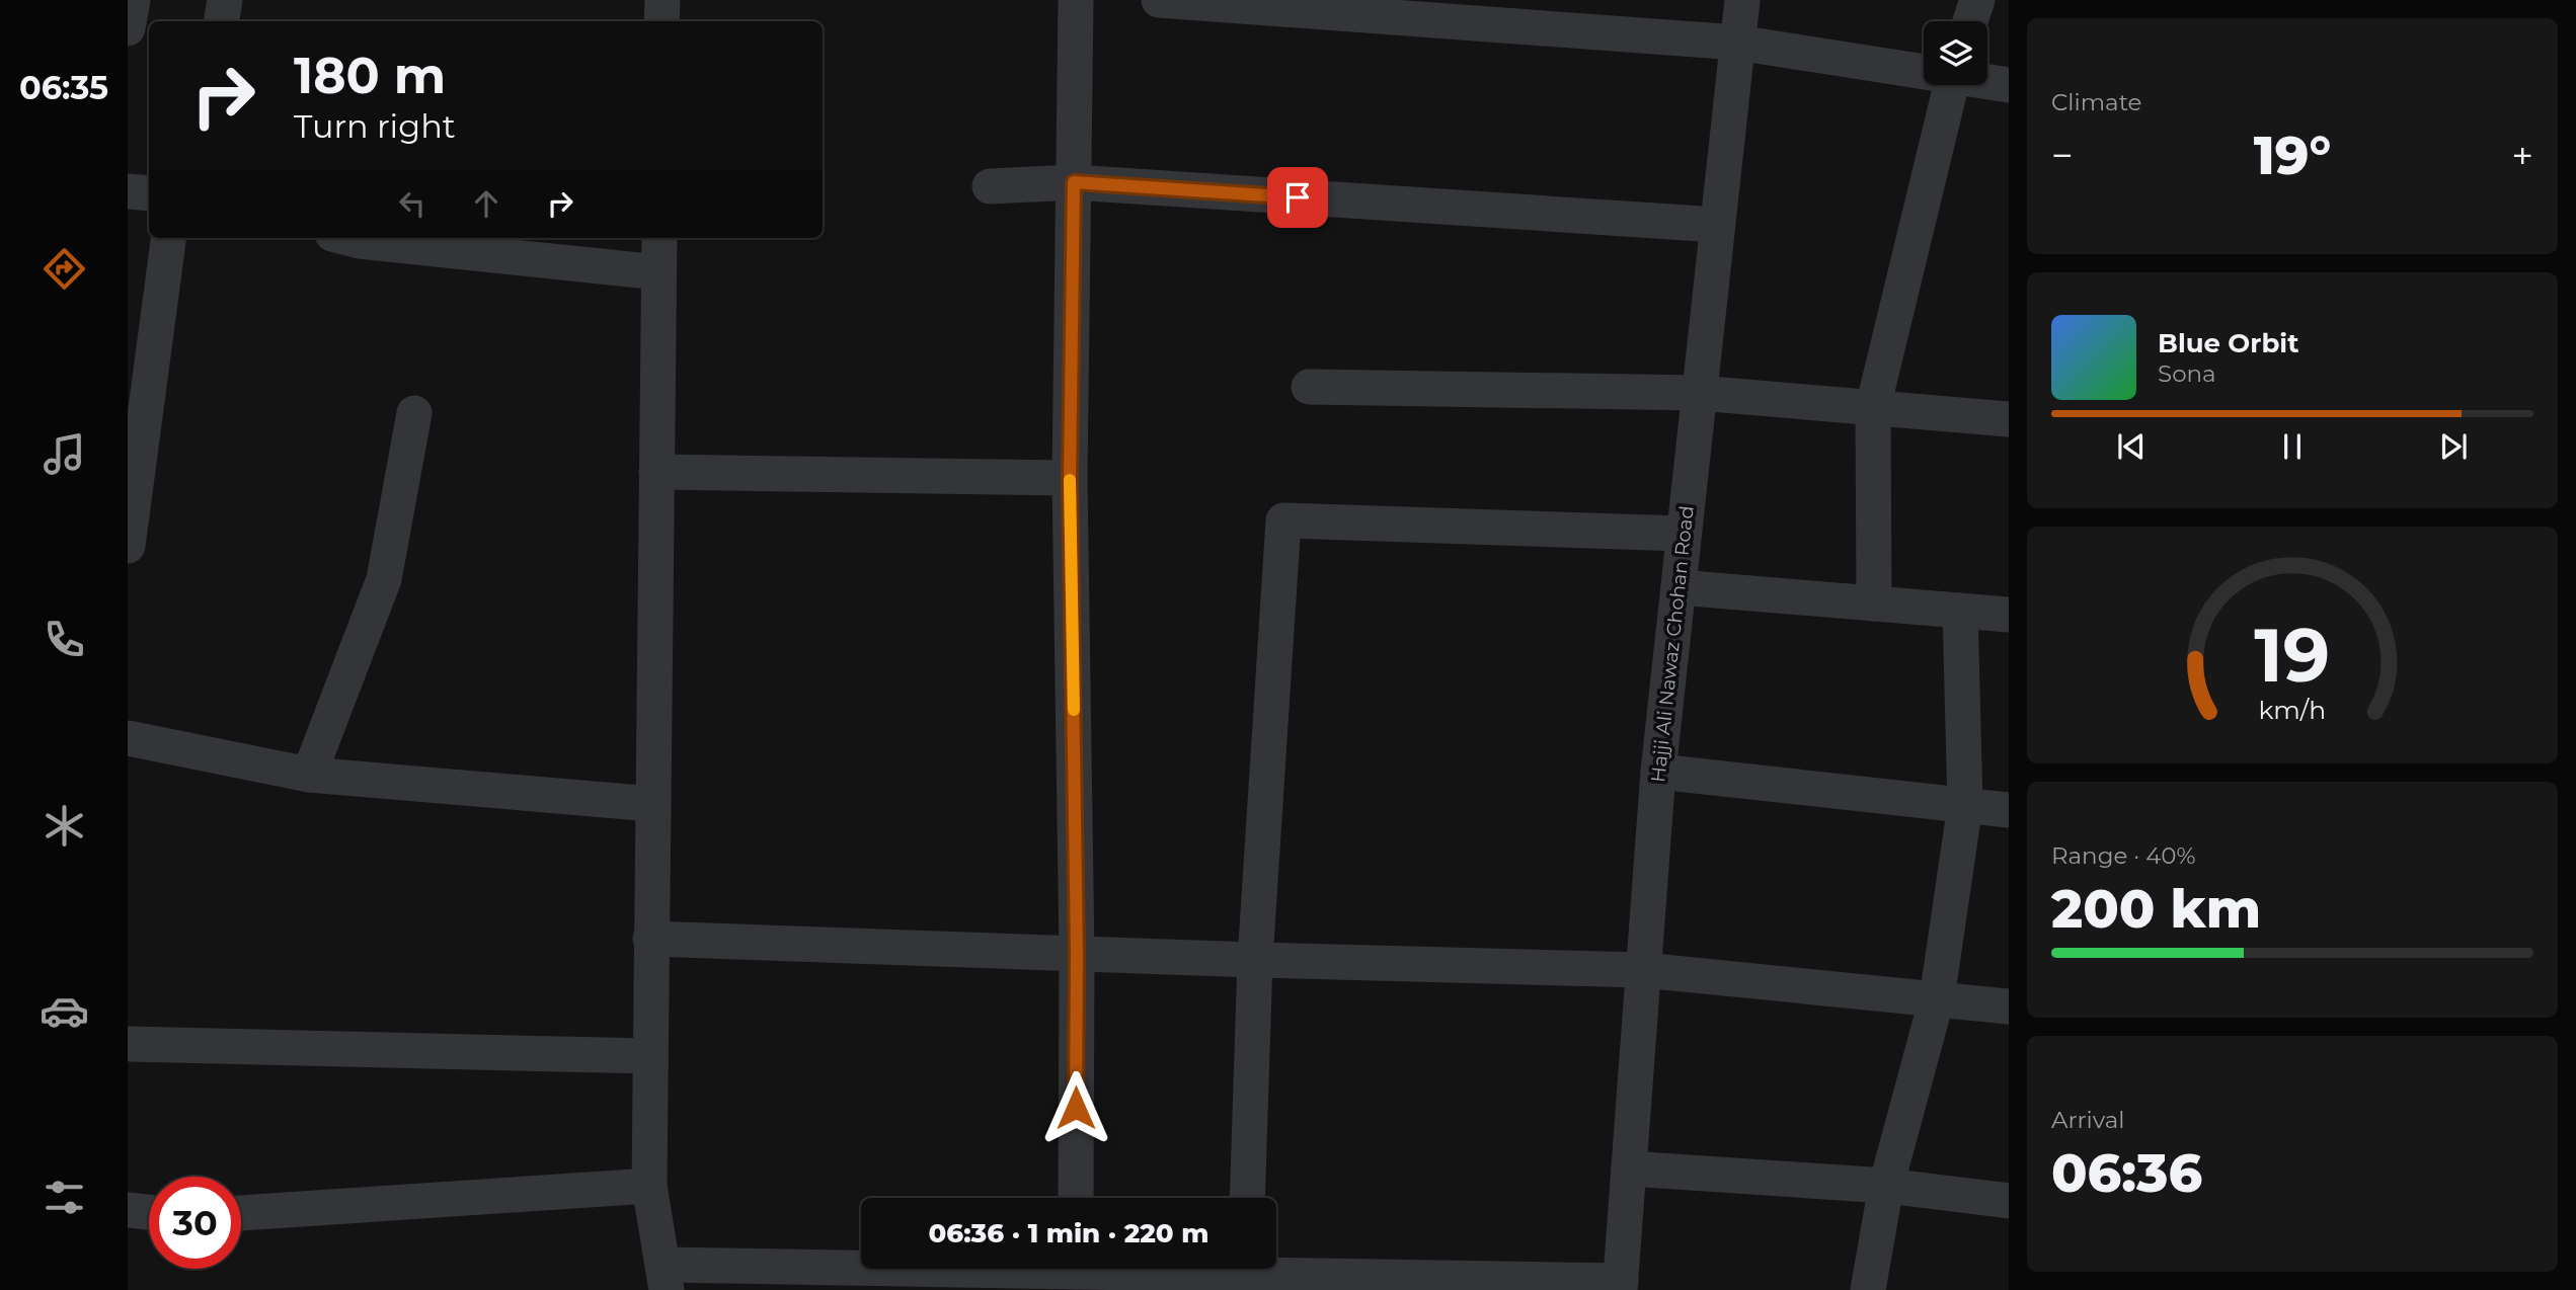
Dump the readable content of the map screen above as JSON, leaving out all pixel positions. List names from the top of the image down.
{
  "streets": {
    "street": ["Hajji Ali Nawaz Chohan Road"]
  },
  "page": {
    "tabs": "06:35",
    "tile": [
      "Climate",
      ["Range · 40%", "200 km"],
      ["Arrival", "06:36"]
    ],
    "turn": ["180 m", "Turn right"],
    "heat": ["−", "19°", "+"],
    "song": ["Blue Orbit", "Sona"],
    "limit": "30",
    "trip": "06:36 · 1 min · 220 m",
    "gauge": ["19", "km/h"]
  }
}
